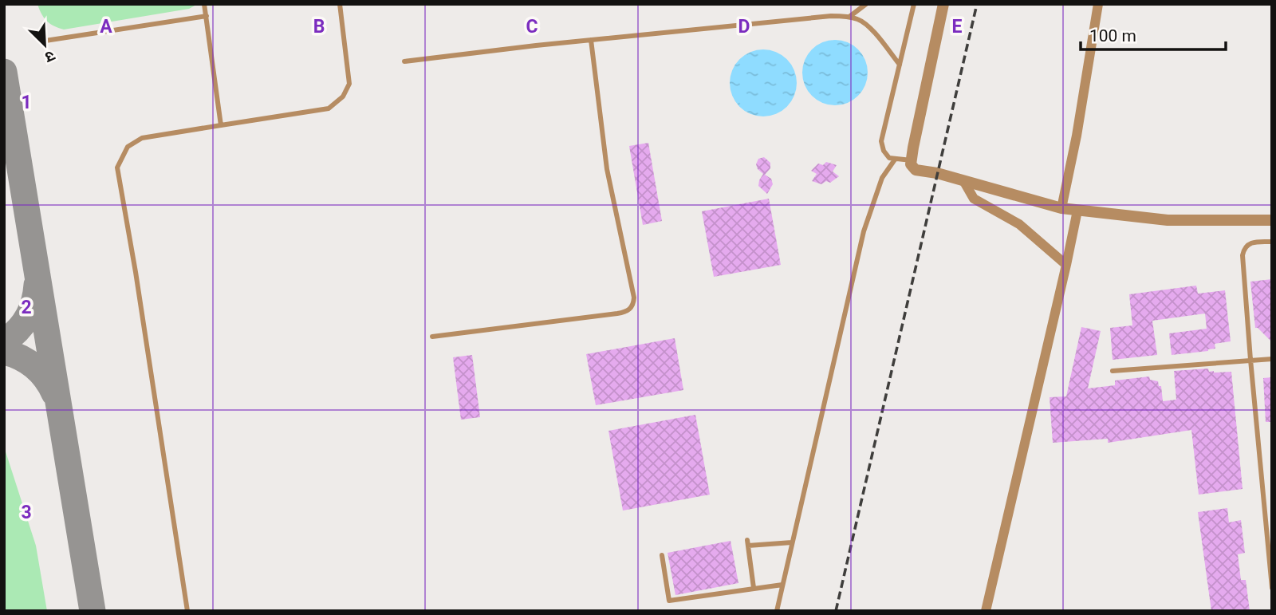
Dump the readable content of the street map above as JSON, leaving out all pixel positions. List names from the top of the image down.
{
  "scale_bar": "100 m",
  "north": "bottom right",
  "grid": {
    "columns": [
      "A",
      "B",
      "C",
      "D",
      "E"
    ],
    "rows": ["1", "2", "3"]
  }
}
